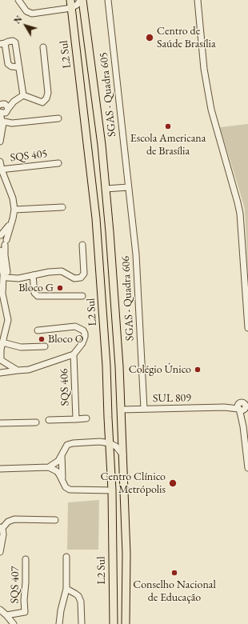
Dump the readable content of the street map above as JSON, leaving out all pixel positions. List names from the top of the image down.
{
  "streets": {
    "main road": ["L2 Sul"],
    "street": [
      "SGAS - Quadra 605",
      "SQS 405",
      "SGAS - Quadra 606",
      "SQS 406",
      "SUL 809",
      "SQS 407"
    ]
  },
  "crossings": [
    ["L2 Sul", "SUL 809"],
    ["SGAS - Quadra 605", "SGAS - Quadra 606"],
    ["SGAS - Quadra 606", "SUL 809"]
  ],
  "places": [
    "Centro de Saúde Brasília",
    "Escola Americana de Brasília",
    "Bloco G",
    "Bloco O",
    "Colégio Único",
    "Centro Clínico Metrópolis",
    "Conselho Nacional de Educação"
  ],
  "north": "top left"
}
